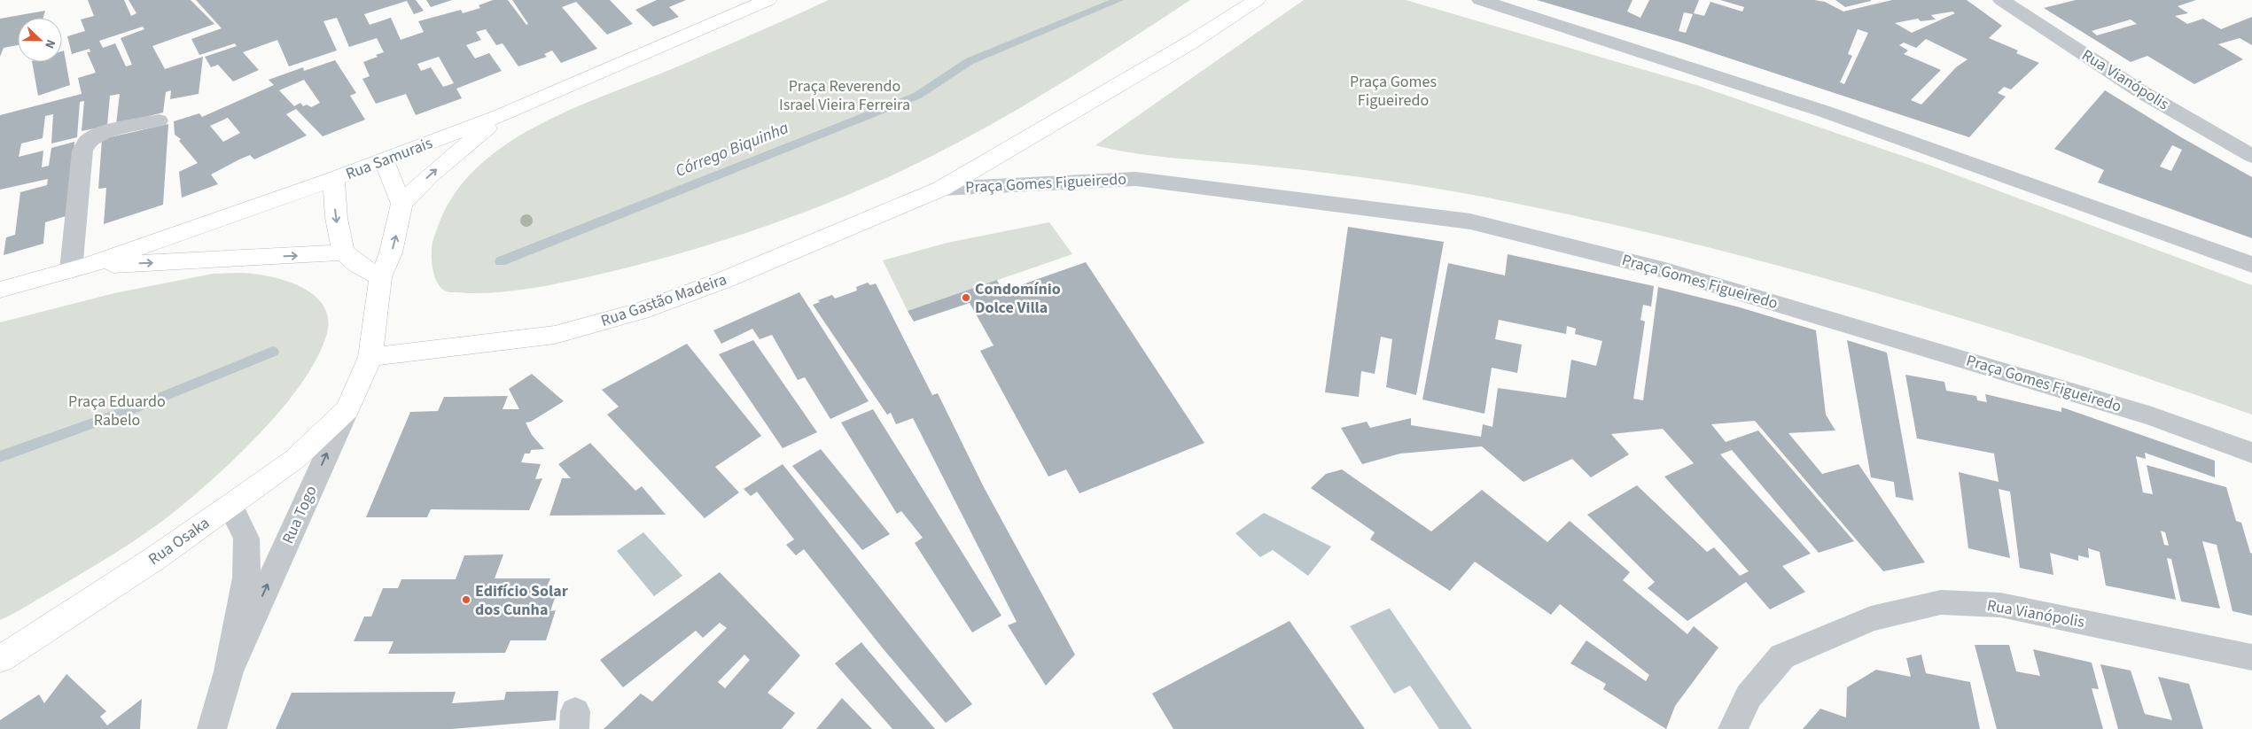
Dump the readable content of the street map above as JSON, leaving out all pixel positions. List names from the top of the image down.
{
  "streets": {
    "street": [
      "Rua Vianópolis",
      "Rua Samurais",
      "Praça Gomes Figueiredo",
      "Rua Gastão Madeira",
      "Rua Togo",
      "Rua Osaka"
    ]
  },
  "crossings": [
    ["Praça Gomes Figueiredo", "Rua Gastão Madeira"],
    ["Rua Gastão Madeira", "Rua Togo"],
    ["Rua Togo", "Rua Osaka"]
  ],
  "one_way": ["Rua Togo"],
  "water": ["Córrego Biquinha"],
  "parks": ["Praça Gomes Figueiredo", "Praça Reverendo Israel Vieira Ferreira", "Praça Eduardo Rabelo"],
  "places": ["Condomínio Dolce Villa", "Edifício Solar dos Cunha"],
  "north": "right"
}
